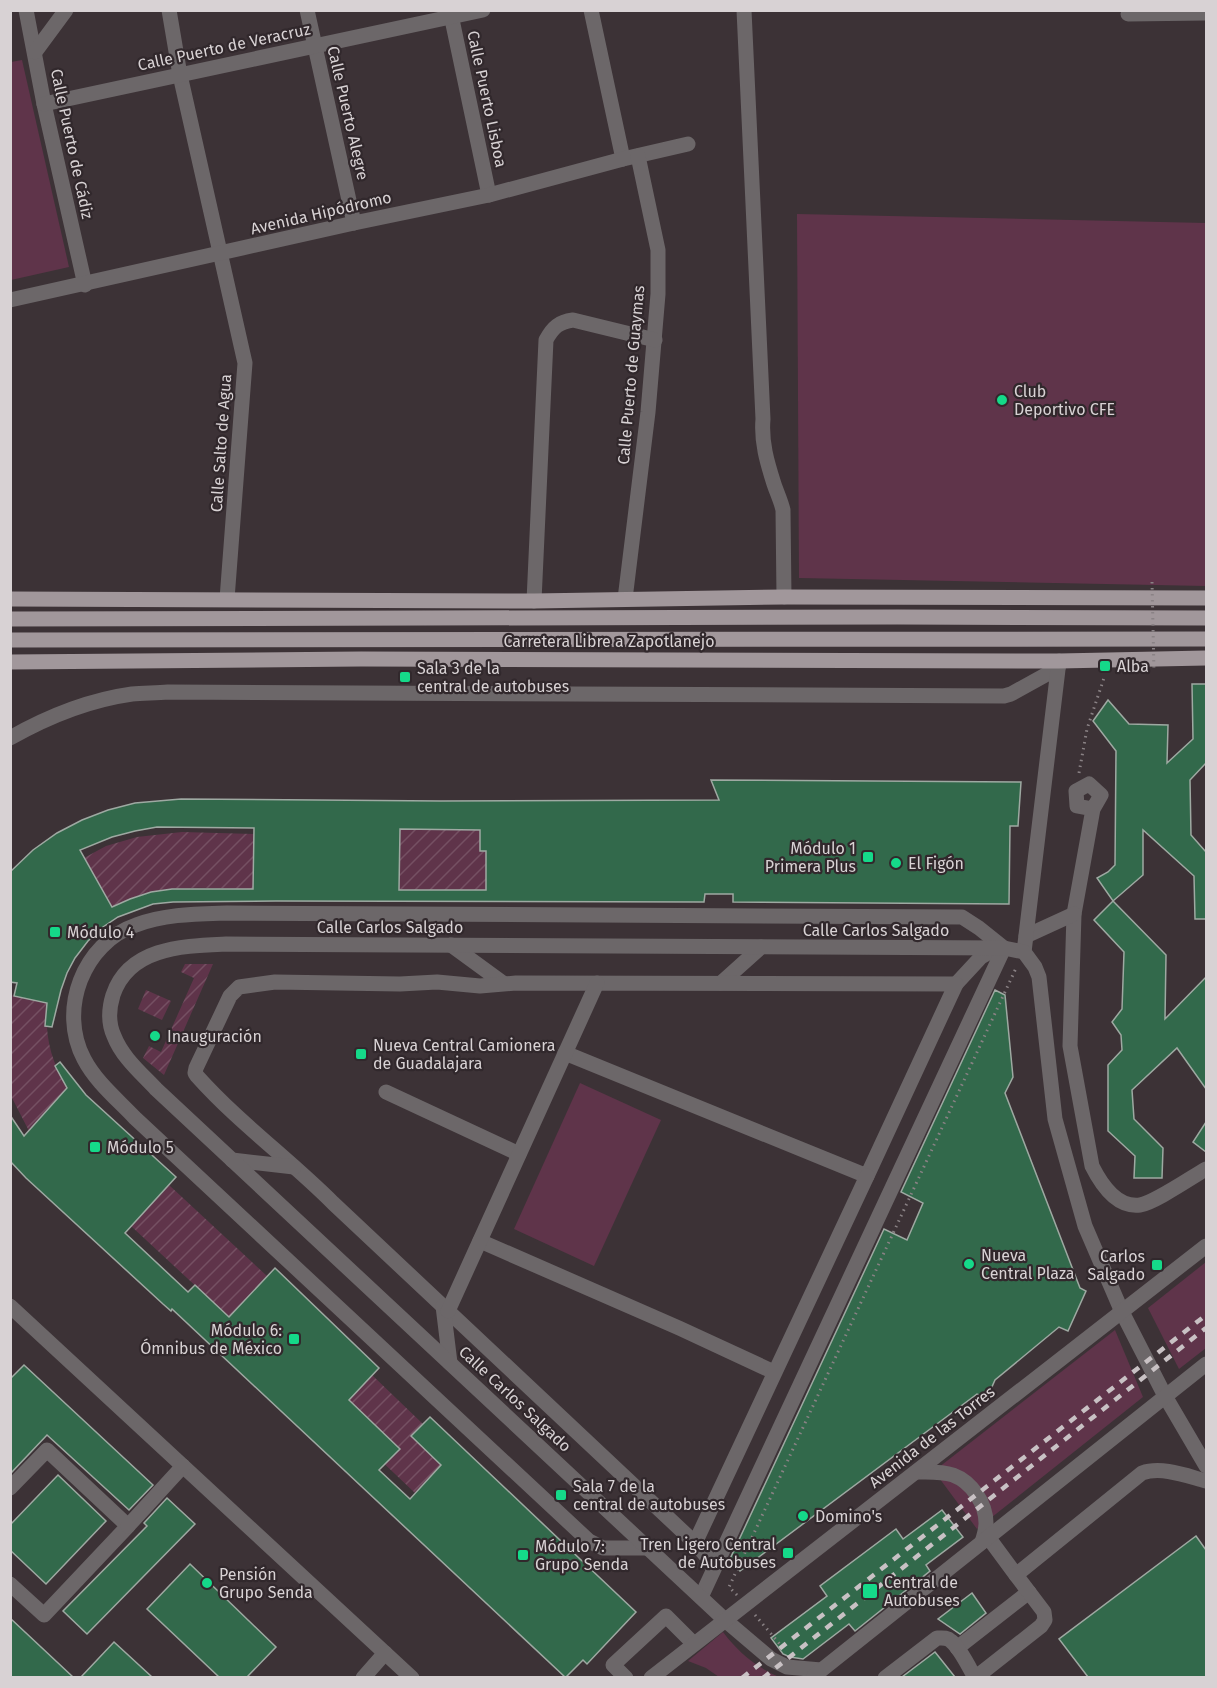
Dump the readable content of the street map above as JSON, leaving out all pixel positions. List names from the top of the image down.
{
  "streets": {
    "main road": ["Carretera Libre a Zapotlanejo"],
    "street": [
      "Calle Puerto de Veracruz",
      "Calle Puerto Lisboa",
      "Calle Puerto Alegre",
      "Calle Puerto de Cádiz",
      "Avenida Hipódromo",
      "Calle Puerto de Guaymas",
      "Calle Salto de Agua",
      "Calle Carlos Salgado",
      "Avenida de las Torres"
    ]
  },
  "crossings": [
    ["Calle Puerto de Veracruz", "Calle Puerto Lisboa"],
    ["Calle Puerto de Veracruz", "Calle Puerto Alegre"],
    ["Calle Puerto de Veracruz", "Calle Puerto de Cádiz"],
    ["Calle Puerto de Veracruz", "Calle Salto de Agua"],
    ["Calle Puerto Lisboa", "Avenida Hipódromo"],
    ["Calle Puerto Alegre", "Avenida Hipódromo"],
    ["Calle Puerto de Cádiz", "Avenida Hipódromo"],
    ["Avenida Hipódromo", "Calle Puerto de Guaymas"],
    ["Avenida Hipódromo", "Calle Salto de Agua"],
    ["Calle Carlos Salgado", "Avenida de las Torres"]
  ],
  "places": {
    "other": [
      "Club Deportivo CFE",
      "El Figón",
      "Inauguración",
      "Nueva Central Plaza",
      "Domino's",
      "Pensión Grupo Senda"
    ],
    "transit": [
      "Alba",
      "Sala 3 de la central de autobuses",
      "Módulo 1 Primera Plus",
      "Módulo 4",
      "Nueva Central Camionera de Guadalajara",
      "Módulo 5",
      "Carlos Salgado",
      "Módulo 6: Ómnibus de México",
      "Sala 7 de la central de autobuses",
      "Tren Ligero Central de Autobuses",
      "Módulo 7: Grupo Senda",
      "Central de Autobuses"
    ]
  }
}
